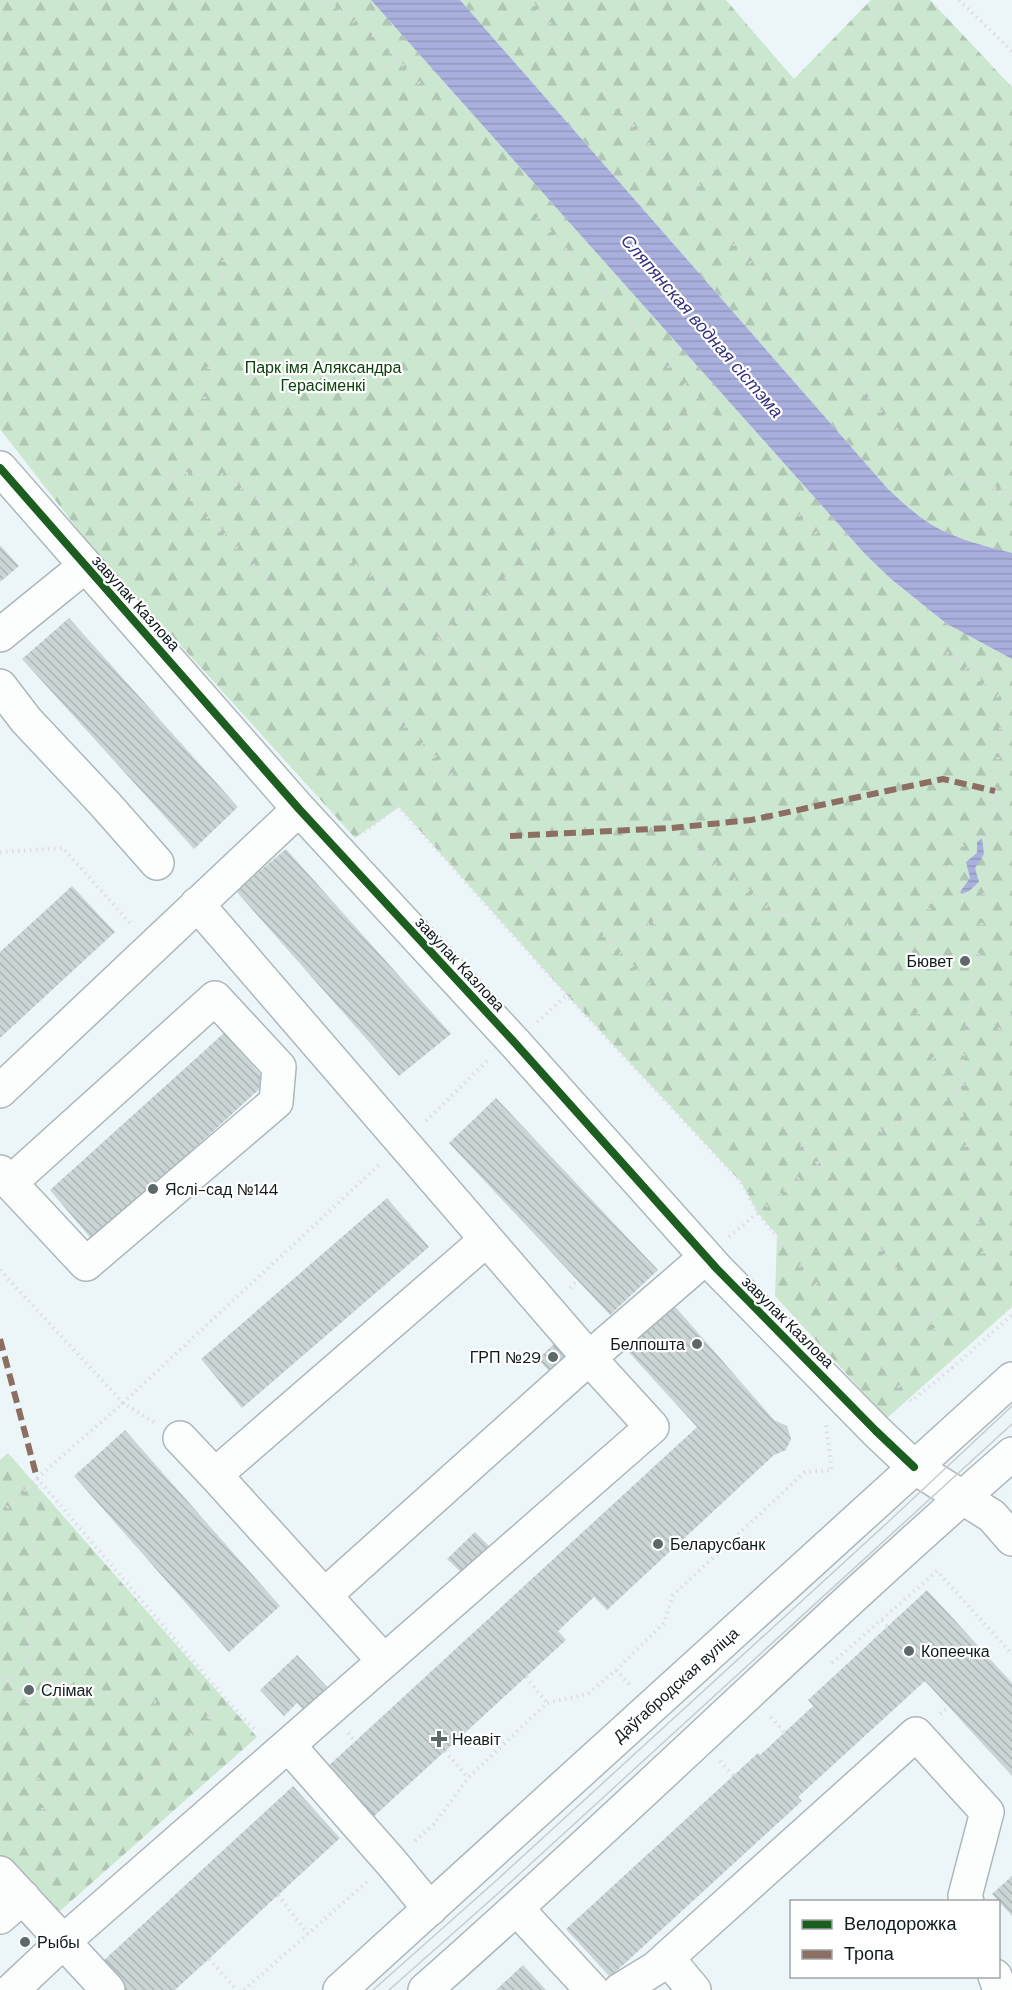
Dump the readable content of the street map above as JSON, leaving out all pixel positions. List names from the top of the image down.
{
  "streets": {
    "main road": ["завулак Казлова", "Даўгабродская вуліца"]
  },
  "crossings": [
    ["завулак Казлова", "Даўгабродская вуліца"]
  ],
  "water": ["Сляпянская водная сістэма"],
  "parks": ["Парк імя Аляксандра Герасіменкі"],
  "places": {
    "other": [
      "Бювет",
      "Яслі-сад №144",
      "Белпошта",
      "ГРП №29",
      "Беларусбанк",
      "Копеечка",
      "Слімак",
      "Рыбы"
    ],
    "health": ["Неавіт"]
  },
  "legend": ["Велодорожка", "Тропа"]
}
